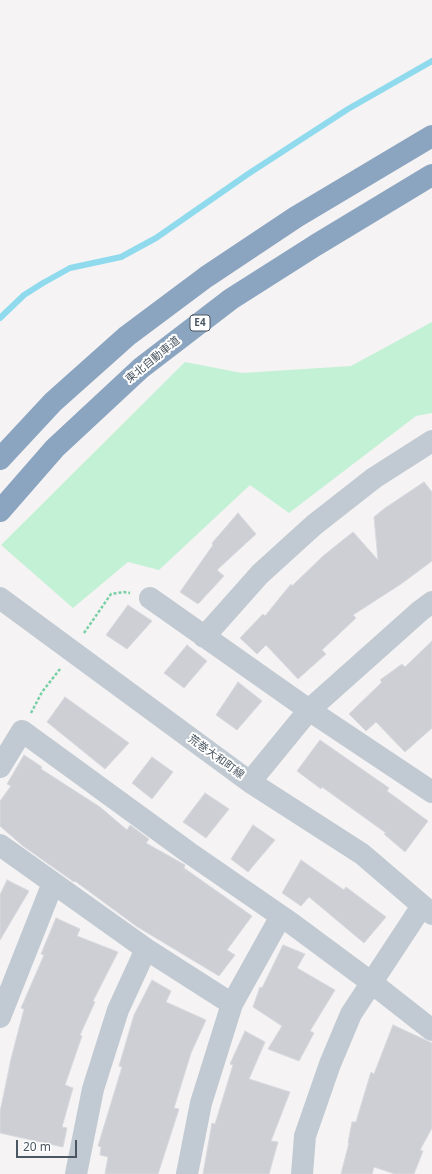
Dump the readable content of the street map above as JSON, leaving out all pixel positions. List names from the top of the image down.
{
  "streets": {
    "highway": ["E4", "東北自動車道"],
    "street": ["荒巻大和町線"]
  },
  "scale_bar": "20 m"
}
